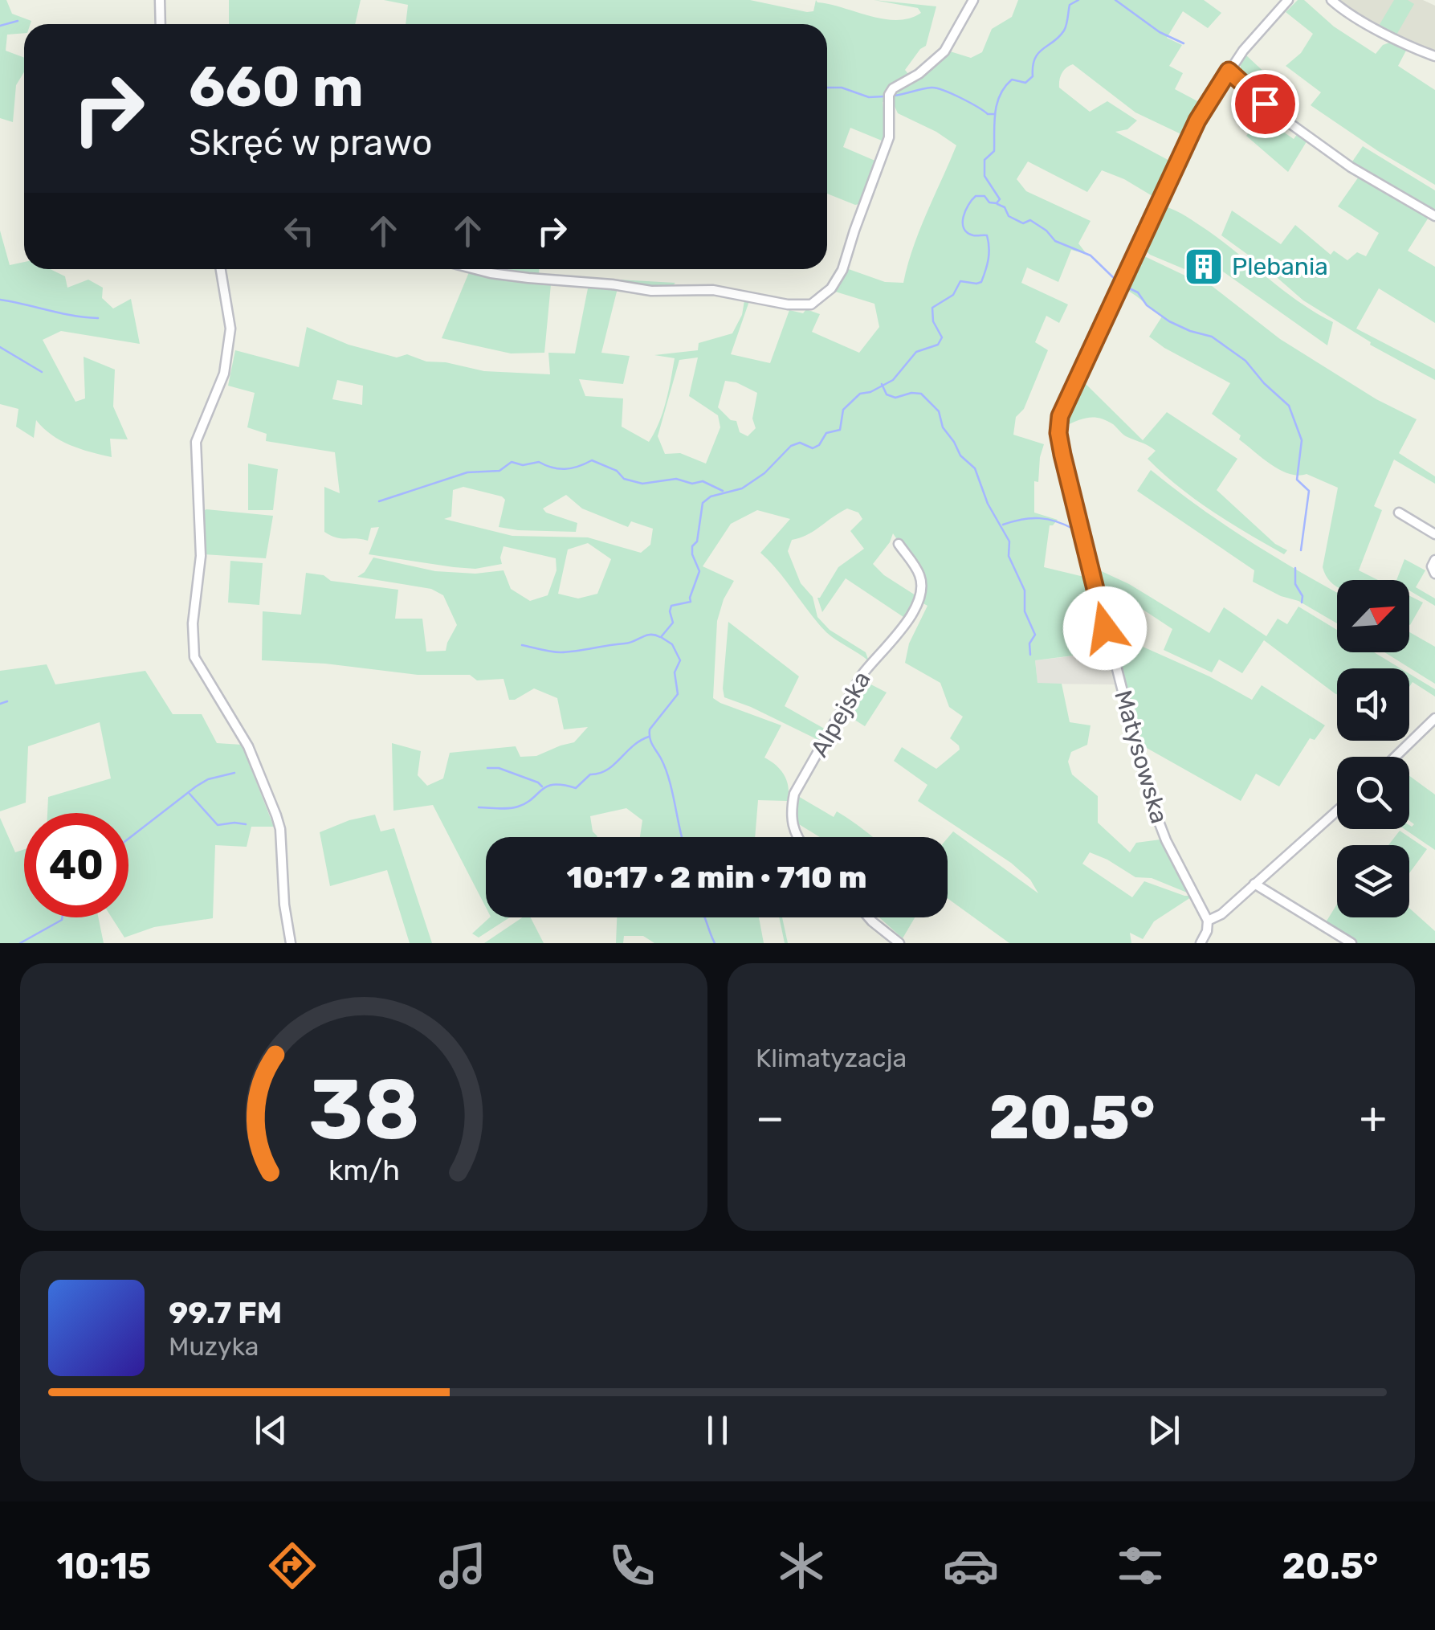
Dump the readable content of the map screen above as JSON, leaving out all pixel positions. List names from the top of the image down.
{
  "streets": {
    "street": ["Alpejska", "Matysowska"]
  },
  "places": {
    "building": ["Plebania"]
  },
  "north": "top right",
  "page": {
    "turn": ["660 m", "Skręć w prawo"],
    "limit": "40",
    "trip": "10:17 · 2 min · 710 m",
    "tile": "Klimatyzacja",
    "heat": ["−", "20.5°", "+"],
    "song": ["99.7 FM", "Muzyka"],
    "tabs": ["10:15", "20.5°"],
    "gauge": ["38", "km/h"]
  }
}
